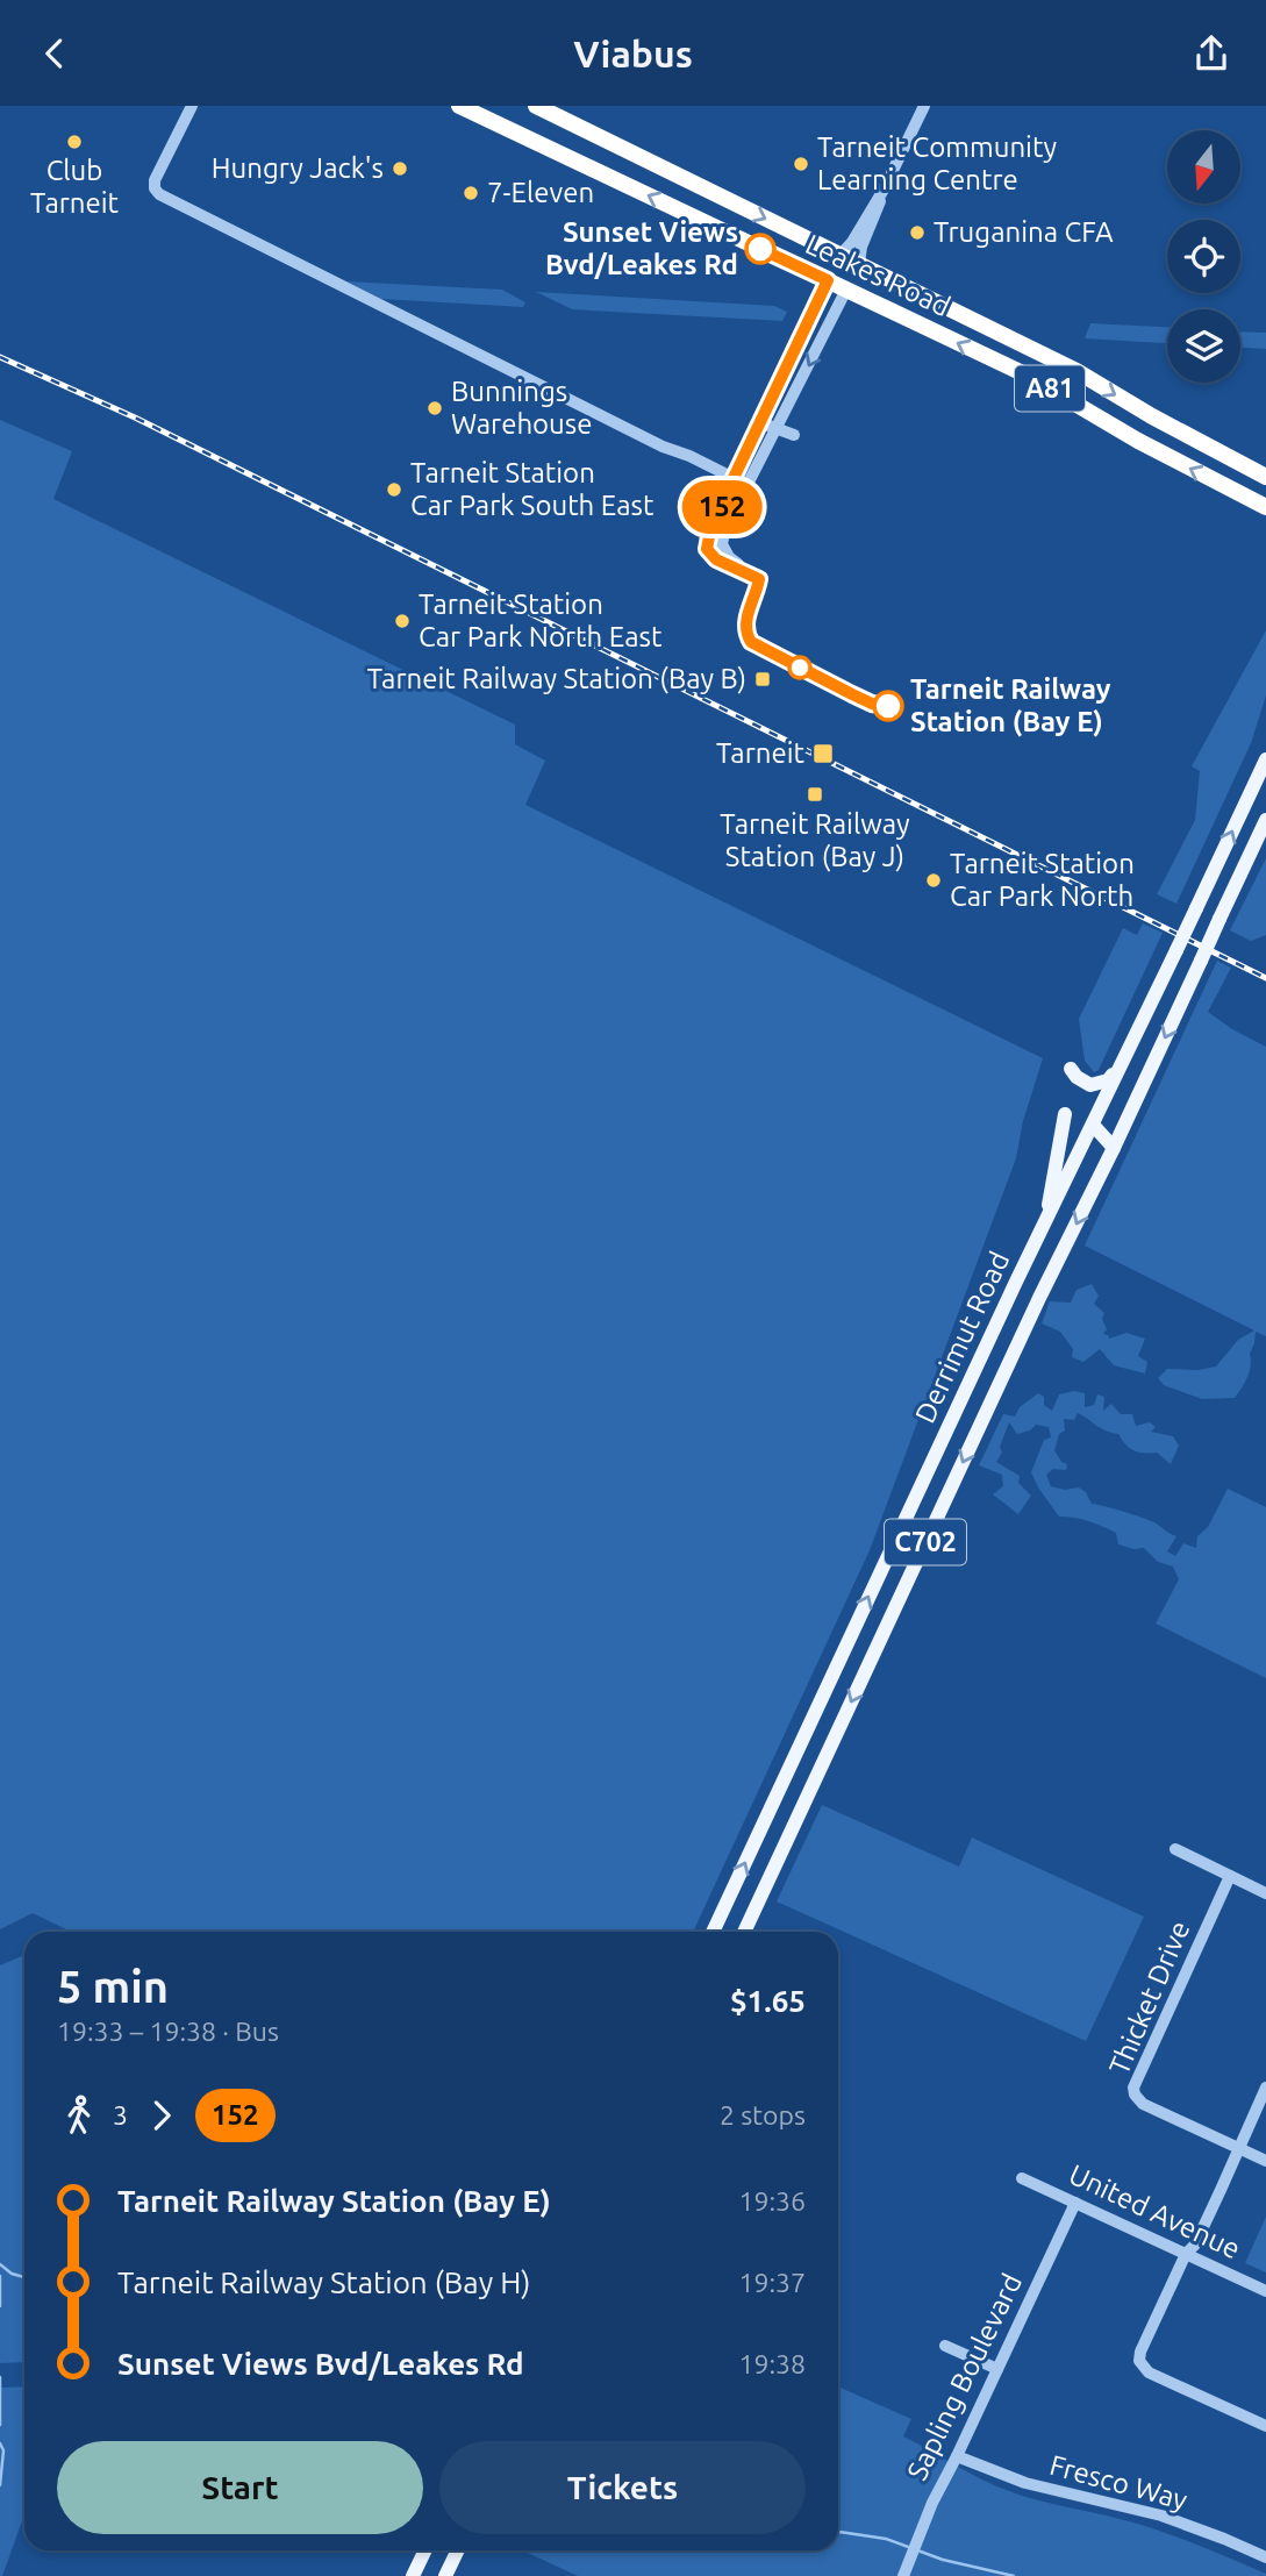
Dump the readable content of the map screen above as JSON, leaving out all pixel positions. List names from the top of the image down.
{
  "streets": {
    "highway": ["Leakes Road", "A81"],
    "main road": ["Derrimut Road", "C702"],
    "street": [
      "Thicket Drive",
      "United Avenue",
      "Sapling Boulevard",
      "Fresco Way"
    ]
  },
  "crossings": [
    ["United Avenue", "Sapling Boulevard"],
    ["Sapling Boulevard", "Fresco Way"]
  ],
  "places": {
    "other": [
      "Club Tarneit",
      "Tarneit Community Learning Centre",
      "Hungry Jack's",
      "7-Eleven",
      "Truganina CFA",
      "Sunset Views Bvd/Leakes Rd",
      "Bunnings Warehouse",
      "Tarneit Station Car Park South East",
      "Tarneit Station Car Park North East",
      "Tarneit Railway Station (Bay E)",
      "Tarneit Station Car Park North"
    ],
    "transit": ["Tarneit Railway Station (Bay B)", "Tarneit", "Tarneit Railway Station (Bay J)"]
  },
  "lines": ["bus line 152"],
  "north": "bottom",
  "page": {
    "header": "Viabus",
    "on_map": "152",
    "heading": ["5 min", "19:33 – 19:38 · Bus", "$1.65"],
    "legs": ["3", "152", "2 stops"],
    "list": [
      {
        "name": "Tarneit Railway Station (Bay E)",
        "value": "19:36"
      },
      {
        "name": "Tarneit Railway Station (Bay H)",
        "value": "19:37"
      },
      {
        "name": "Sunset Views Bvd/Leakes Rd",
        "value": "19:38"
      }
    ],
    "buttons": ["Start", "Tickets"]
  }
}
